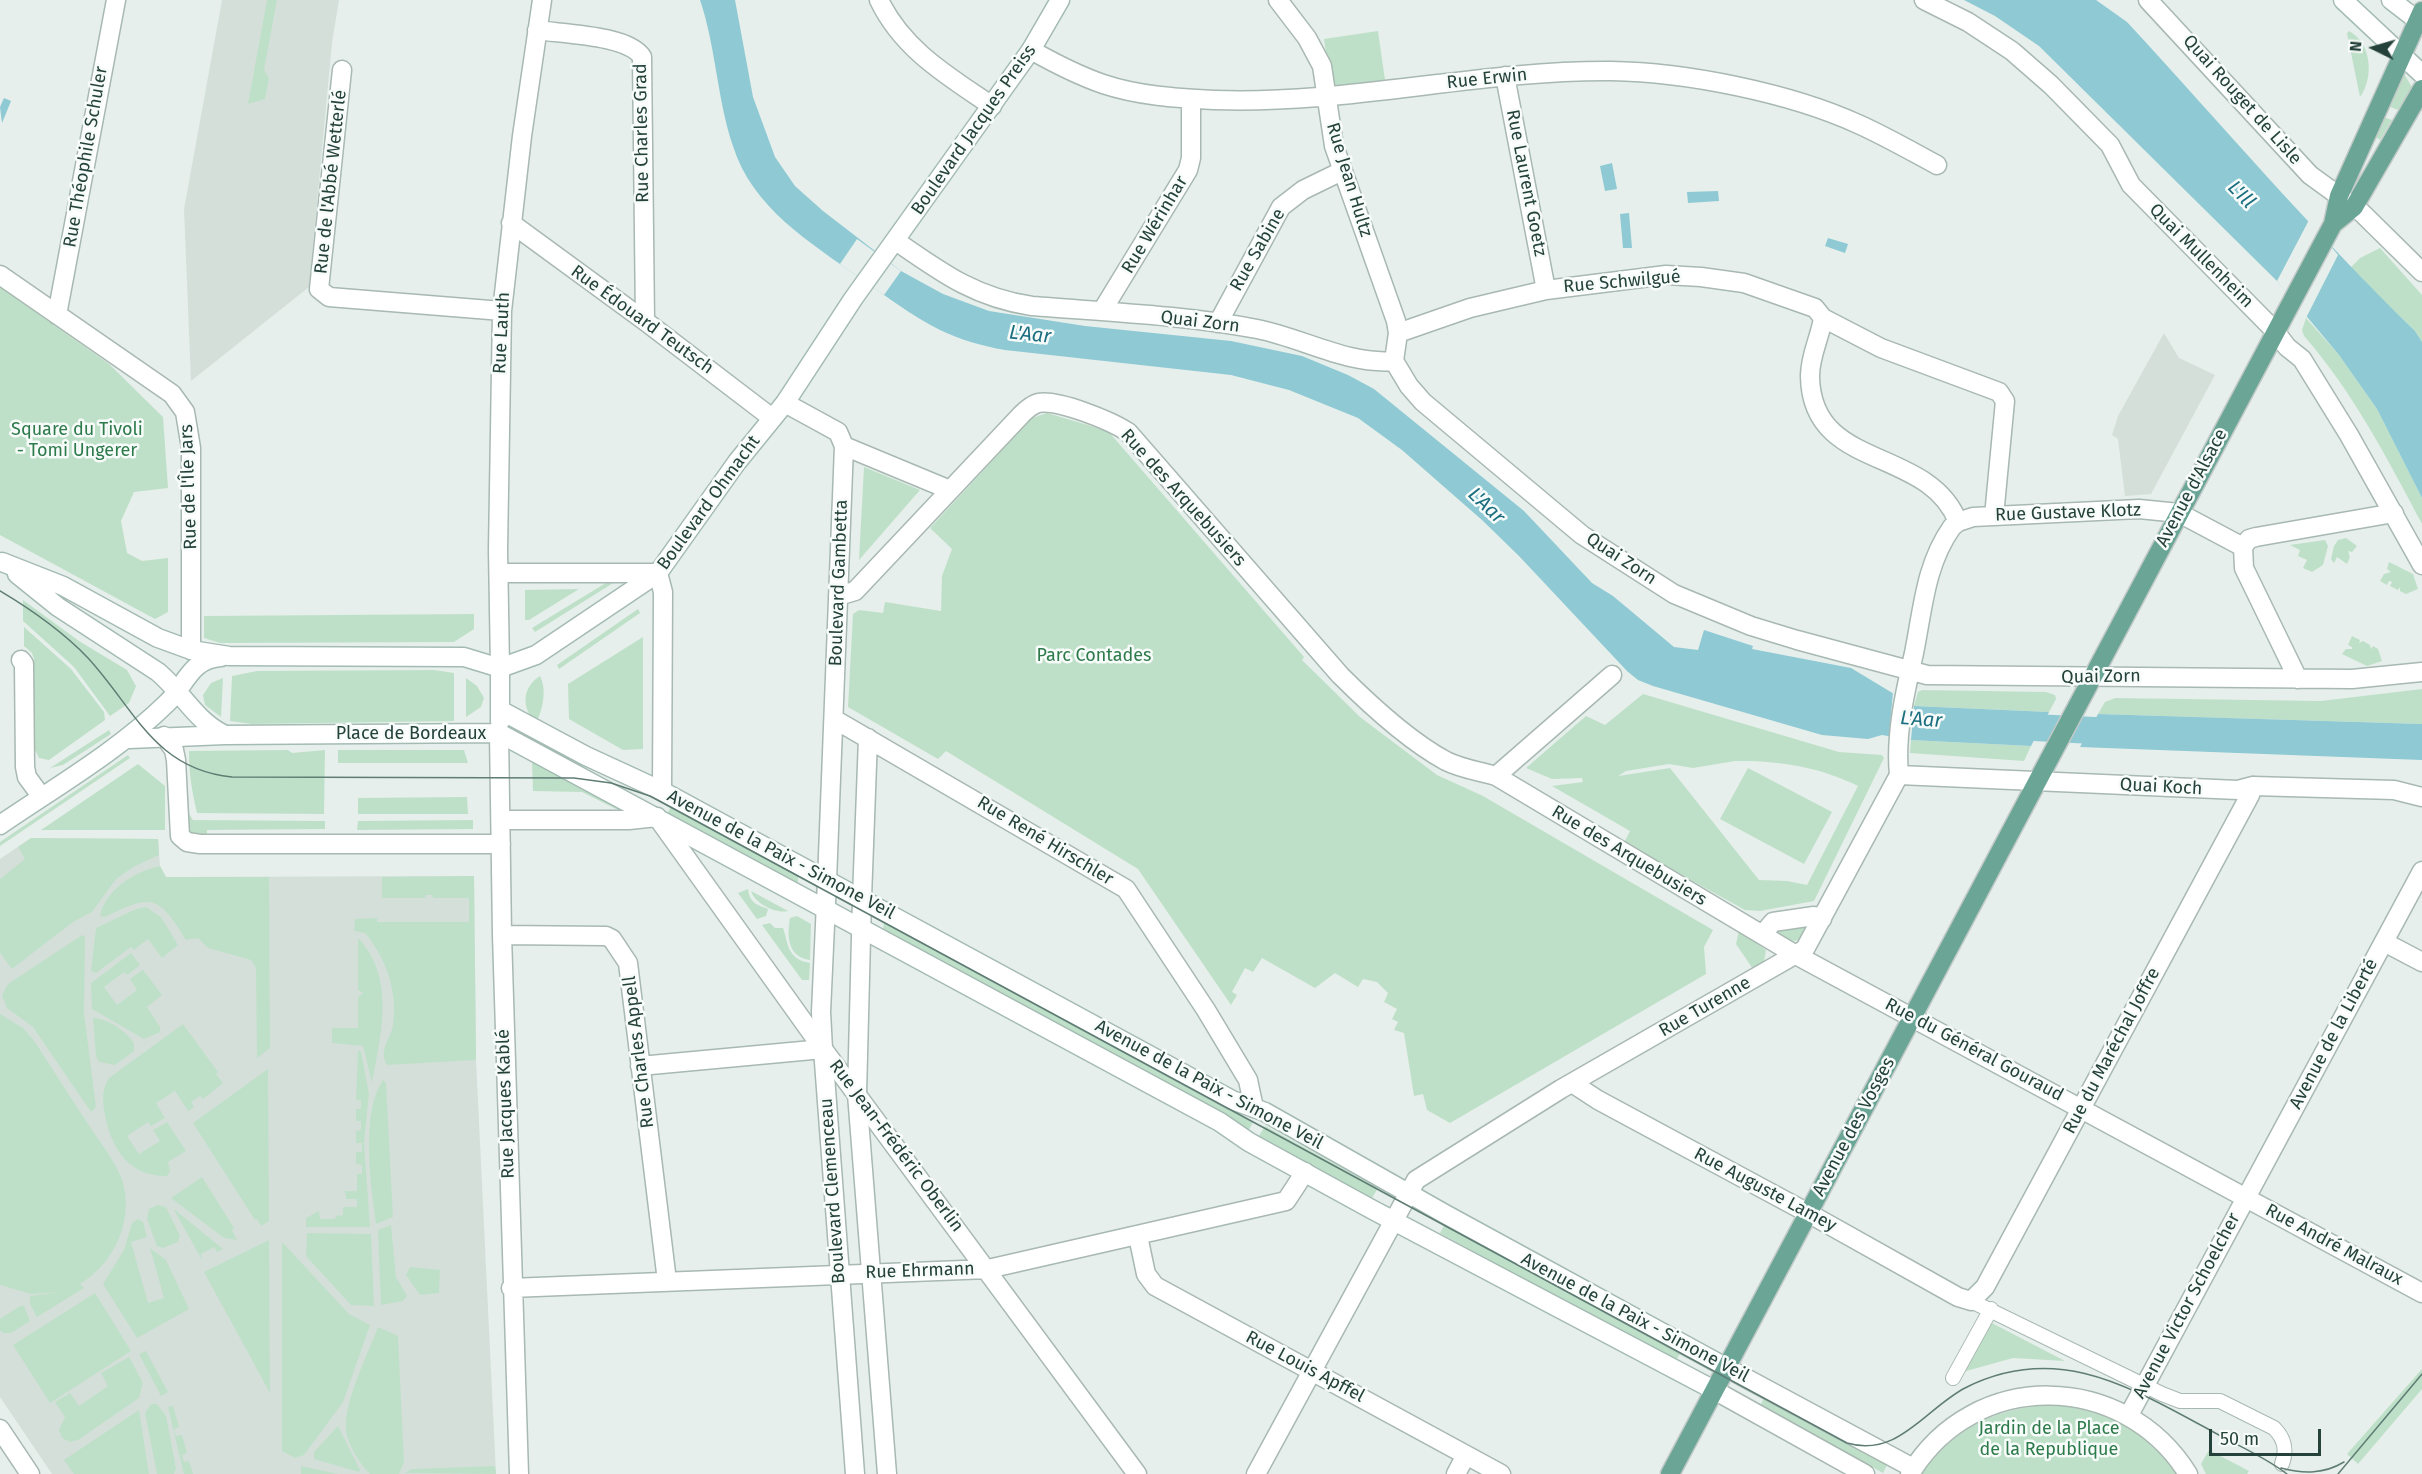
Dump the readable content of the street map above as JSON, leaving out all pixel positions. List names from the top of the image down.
{
  "streets": {
    "main road": ["Avenue d'Alsace", "Avenue des Vosges"],
    "street": [
      "Rue Erwin",
      "Quai Rouget de Lisle",
      "Boulevard Jacques Preiss",
      "Rue Charles Grad",
      "Rue Théophile Schuler",
      "Rue Jean Hultz",
      "Rue de l'Abbé Wetterlé",
      "Rue Laurent Goetz",
      "Rue Wérinhar",
      "Rue Sabine",
      "Quai Mullenheim",
      "Rue Schwilgué",
      "Rue Édouard Teutsch",
      "Quai Zorn",
      "Rue Lauth",
      "Rue de l'Île Jars",
      "Rue des Arquebusiers",
      "Boulevard Ohmacht",
      "Rue Gustave Klotz",
      "Boulevard Gambetta",
      "Place de Bordeaux",
      "Quai Koch",
      "Rue René Hirschler",
      "Avenue de la Paix - Simone Veil",
      "Rue Turenne",
      "Avenue de la Liberté",
      "Rue du Général Gouraud",
      "Rue du Maréchal Joffre",
      "Rue Charles Appell",
      "Rue Jacques Kablé",
      "Rue Jean-Frédéric Oberlin",
      "Rue Auguste Lamey",
      "Boulevard Clemenceau",
      "Rue André Malraux",
      "Rue Ehrmann",
      "Avenue Victor Schoelcher",
      "Rue Louis Apffel"
    ]
  },
  "crossings": [
    ["Rue Erwin", "Boulevard Jacques Preiss"],
    ["Rue Erwin", "Rue Jean Hultz"],
    ["Rue Erwin", "Rue Laurent Goetz"],
    ["Rue Erwin", "Rue Wérinhar"],
    ["Boulevard Jacques Preiss", "Quai Zorn"],
    ["Boulevard Jacques Preiss", "Boulevard Ohmacht"],
    ["Rue Charles Grad", "Rue Édouard Teutsch"],
    ["Rue Charles Grad", "Rue Lauth"],
    ["Rue Théophile Schuler", "Rue de l'Île Jars"],
    ["Rue Jean Hultz", "Rue Sabine"],
    ["Rue Jean Hultz", "Rue Schwilgué"],
    ["Rue de l'Abbé Wetterlé", "Rue Lauth"],
    ["Rue Laurent Goetz", "Rue Schwilgué"],
    ["Rue Wérinhar", "Quai Zorn"],
    ["Rue Sabine", "Quai Zorn"],
    ["Quai Mullenheim", "Avenue d'Alsace"],
    ["Rue Schwilgué", "Rue Gustave Klotz"],
    ["Rue Édouard Teutsch", "Rue Lauth"],
    ["Rue Édouard Teutsch", "Boulevard Ohmacht"],
    ["Quai Zorn", "Avenue d'Alsace"],
    ["Quai Zorn", "Rue Turenne"],
    ["Rue Lauth", "Boulevard Ohmacht"],
    ["Rue Lauth", "Place de Bordeaux"],
    ["Avenue d'Alsace", "Rue Gustave Klotz"],
    ["Avenue d'Alsace", "Avenue des Vosges"],
    ["Rue des Arquebusiers", "Boulevard Gambetta"],
    ["Rue des Arquebusiers", "Rue Turenne"],
    ["Rue des Arquebusiers", "Rue du Général Gouraud"],
    ["Boulevard Ohmacht", "Place de Bordeaux"],
    ["Rue Gustave Klotz", "Rue Turenne"],
    ["Boulevard Gambetta", "Avenue de la Paix - Simone Veil"],
    ["Boulevard Gambetta", "Boulevard Clemenceau"],
    ["Place de Bordeaux", "Avenue de la Paix - Simone Veil"],
    ["Place de Bordeaux", "Rue Jacques Kablé"],
    ["Quai Koch", "Rue Turenne"],
    ["Quai Koch", "Rue du Maréchal Joffre"],
    ["Quai Koch", "Avenue des Vosges"],
    ["Rue René Hirschler", "Avenue de la Paix - Simone Veil"],
    ["Avenue de la Paix - Simone Veil", "Rue Turenne"],
    ["Avenue de la Paix - Simone Veil", "Rue Jacques Kablé"],
    ["Avenue de la Paix - Simone Veil", "Avenue des Vosges"],
    ["Avenue de la Paix - Simone Veil", "Rue Jean-Frédéric Oberlin"],
    ["Avenue de la Paix - Simone Veil", "Boulevard Clemenceau"],
    ["Avenue de la Paix - Simone Veil", "Rue Ehrmann"],
    ["Rue Turenne", "Rue du Général Gouraud"],
    ["Rue Turenne", "Rue Auguste Lamey"],
    ["Rue Turenne", "Rue Louis Apffel"],
    ["Avenue de la Liberté", "Rue du Général Gouraud"],
    ["Avenue de la Liberté", "Rue André Malraux"],
    ["Avenue de la Liberté", "Avenue Victor Schoelcher"],
    ["Rue du Général Gouraud", "Rue du Maréchal Joffre"],
    ["Rue du Général Gouraud", "Avenue des Vosges"],
    ["Rue du Général Gouraud", "Rue André Malraux"],
    ["Rue du Général Gouraud", "Avenue Victor Schoelcher"],
    ["Rue du Maréchal Joffre", "Rue Auguste Lamey"],
    ["Rue Charles Appell", "Rue Jacques Kablé"],
    ["Rue Charles Appell", "Rue Ehrmann"],
    ["Rue Jacques Kablé", "Rue Ehrmann"],
    ["Avenue des Vosges", "Rue Auguste Lamey"],
    ["Rue Jean-Frédéric Oberlin", "Boulevard Clemenceau"],
    ["Rue Jean-Frédéric Oberlin", "Rue Ehrmann"],
    ["Boulevard Clemenceau", "Rue Ehrmann"],
    ["Rue André Malraux", "Avenue Victor Schoelcher"],
    ["Rue Ehrmann", "Rue Louis Apffel"]
  ],
  "water": ["L'Ill", "L'Aar"],
  "parks": ["Square du Tivoli - Tomi Ungerer", "Parc Contades", "Jardin de la Place de la Republique"],
  "scale_bar": "50 m",
  "north": "left"
}
